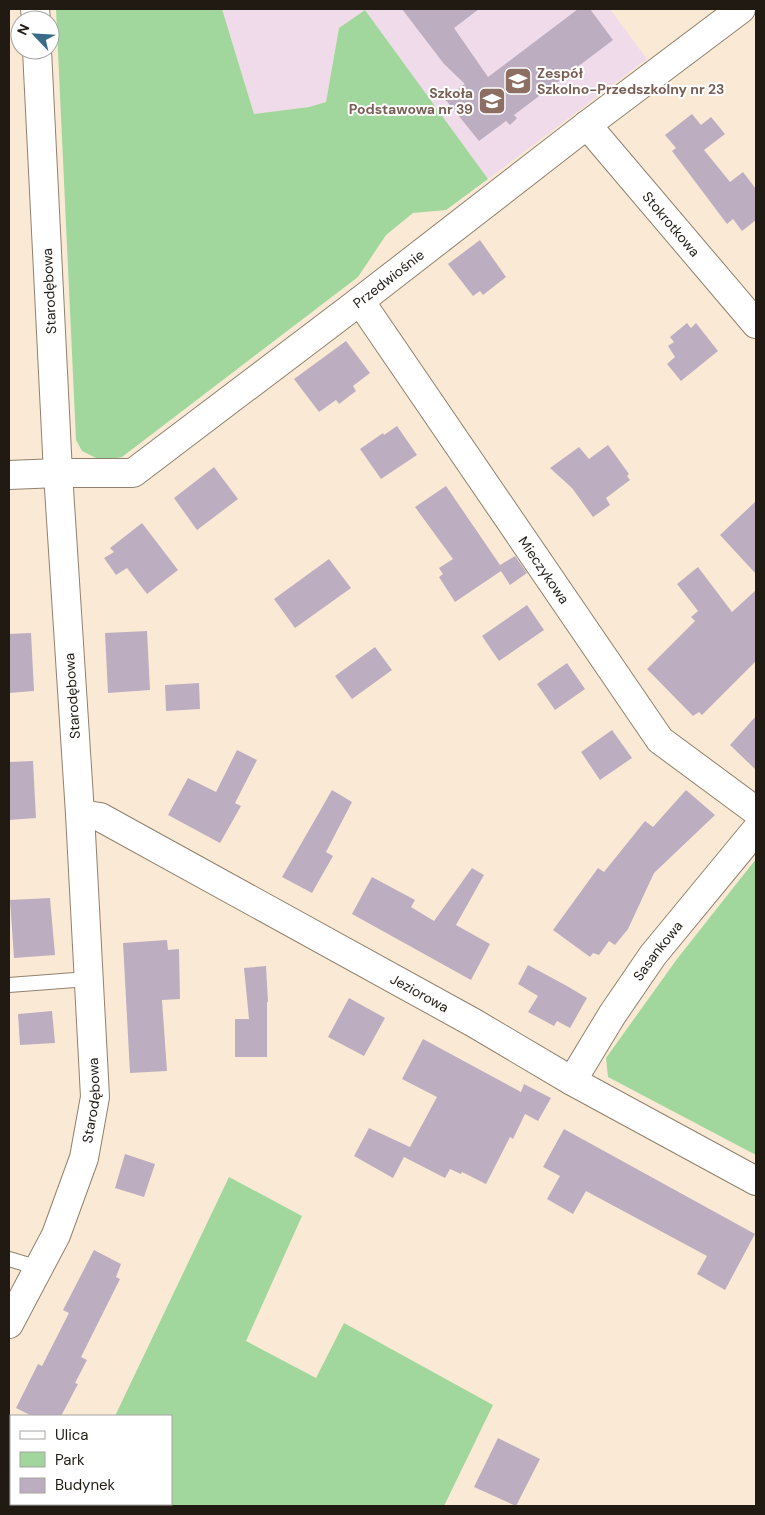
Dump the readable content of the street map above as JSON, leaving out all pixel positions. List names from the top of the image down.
{
  "streets": {
    "street": [
      "Stokrotkowa",
      "Przedwiośnie",
      "Starodębowa",
      "Mieczykowa",
      "Sasankowa",
      "Jeziorowa"
    ]
  },
  "crossings": [
    ["Stokrotkowa", "Przedwiośnie"],
    ["Przedwiośnie", "Starodębowa"],
    ["Przedwiośnie", "Mieczykowa"],
    ["Starodębowa", "Jeziorowa"],
    ["Sasankowa", "Jeziorowa"]
  ],
  "places": {
    "school or university": ["Zespół Szkolno-Przedszkolny nr 23", "Szkoła Podstawowa nr 39"]
  },
  "legend": ["Ulica", "Park", "Budynek"],
  "north": "top left"
}
